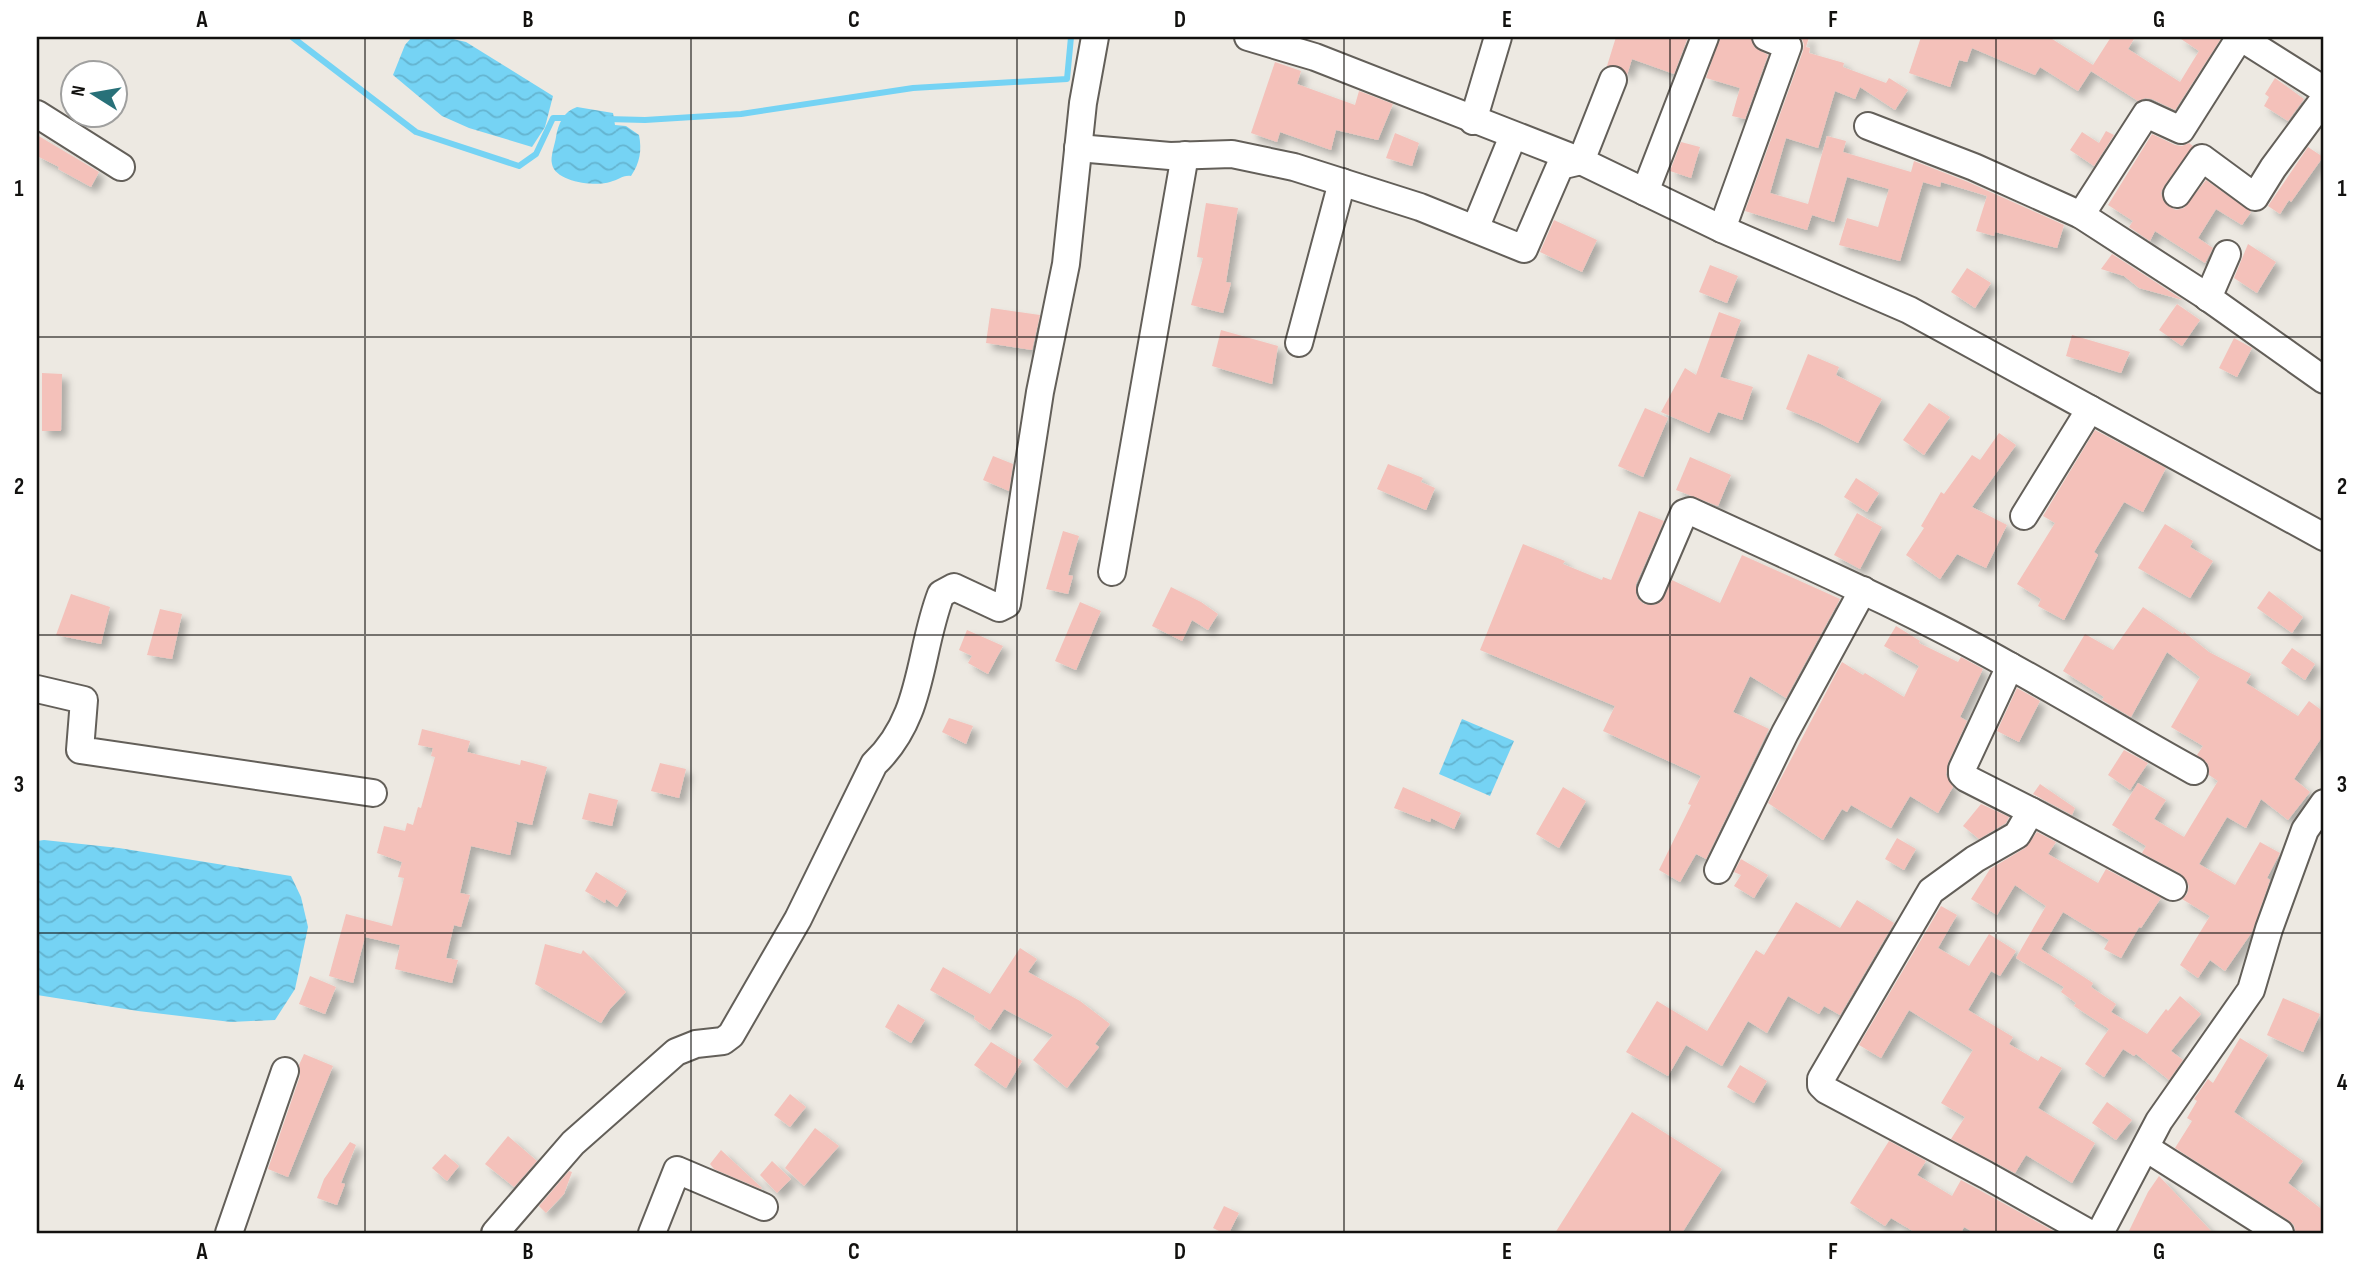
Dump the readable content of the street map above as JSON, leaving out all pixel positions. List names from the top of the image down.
{
  "north": "left",
  "grid": {
    "columns": [
      "A",
      "B",
      "C",
      "D",
      "E",
      "F",
      "G"
    ],
    "rows": [
      "1",
      "2",
      "3",
      "4"
    ]
  }
}
